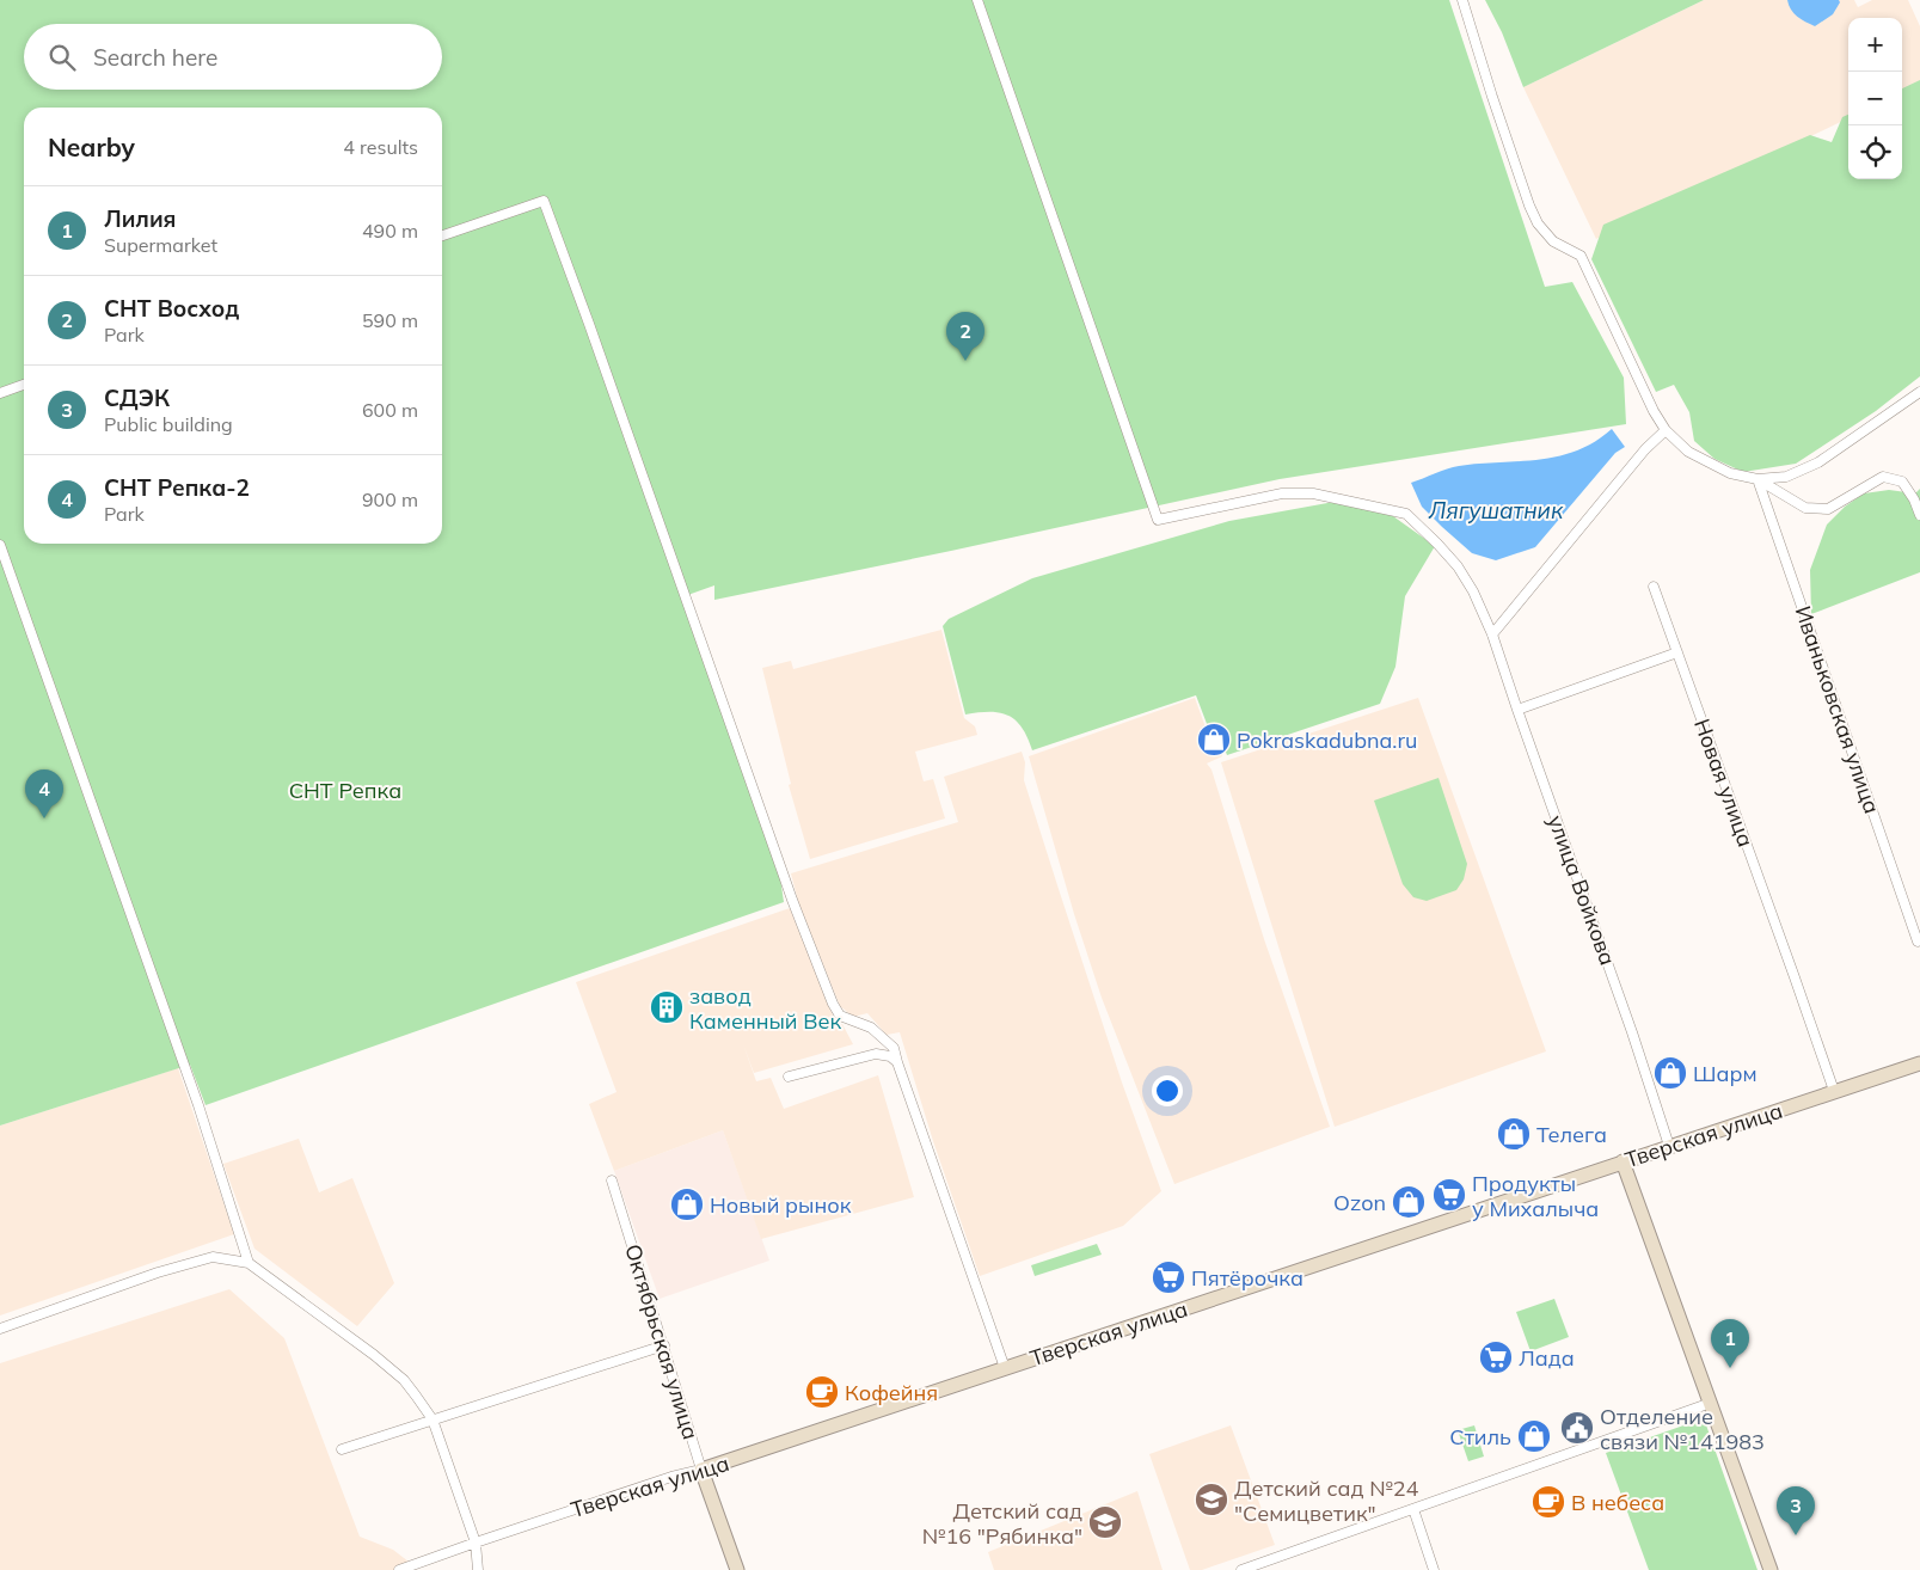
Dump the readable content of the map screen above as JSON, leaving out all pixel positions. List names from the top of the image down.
{
  "streets": {
    "main road": ["Тверская улица", "Октябрьская улица"],
    "street": ["Иваньковская улица", "Новая улица", "улица Войкова"]
  },
  "crossings": [
    ["Новая улица", "Тверская улица"],
    ["улица Войкова", "Тверская улица"],
    ["Тверская улица", "Октябрьская улица"]
  ],
  "water": ["Лягушатник"],
  "parks": ["СНТ Репка"],
  "places": {
    "shop": [
      "Pokraskadubna.ru",
      "Шарм",
      "Телега",
      "Ozon",
      "Новый рынок",
      "Стиль"
    ],
    "building": ["завод Каменный Век"],
    "supermarket": ["Продукты у Михалыча", "Пятёрочка", "Лада"],
    "cafe": ["Кофейня", "В небеса"],
    "public building": ["Отделение связи №141983"],
    "school or university": ["Детский сад №24 \"Семицветик\"", "Детский сад №16 \"Рябинка\""]
  },
  "page": {
    "map_buttons": ["+", "−"],
    "search": "Search here",
    "heading": ["Nearby", "4 results"],
    "list": [
      {
        "mark": "1",
        "name": "Лилия",
        "note": "Supermarket",
        "value": "490 m"
      },
      {
        "mark": "2",
        "name": "СНТ Восход",
        "note": "Park",
        "value": "590 m"
      },
      {
        "mark": "3",
        "name": "СДЭК",
        "note": "Public building",
        "value": "600 m"
      },
      {
        "mark": "4",
        "name": "СНТ Репка-2",
        "note": "Park",
        "value": "900 m"
      }
    ],
    "pins": [
      "2",
      "4",
      "1",
      "3"
    ]
  }
}
